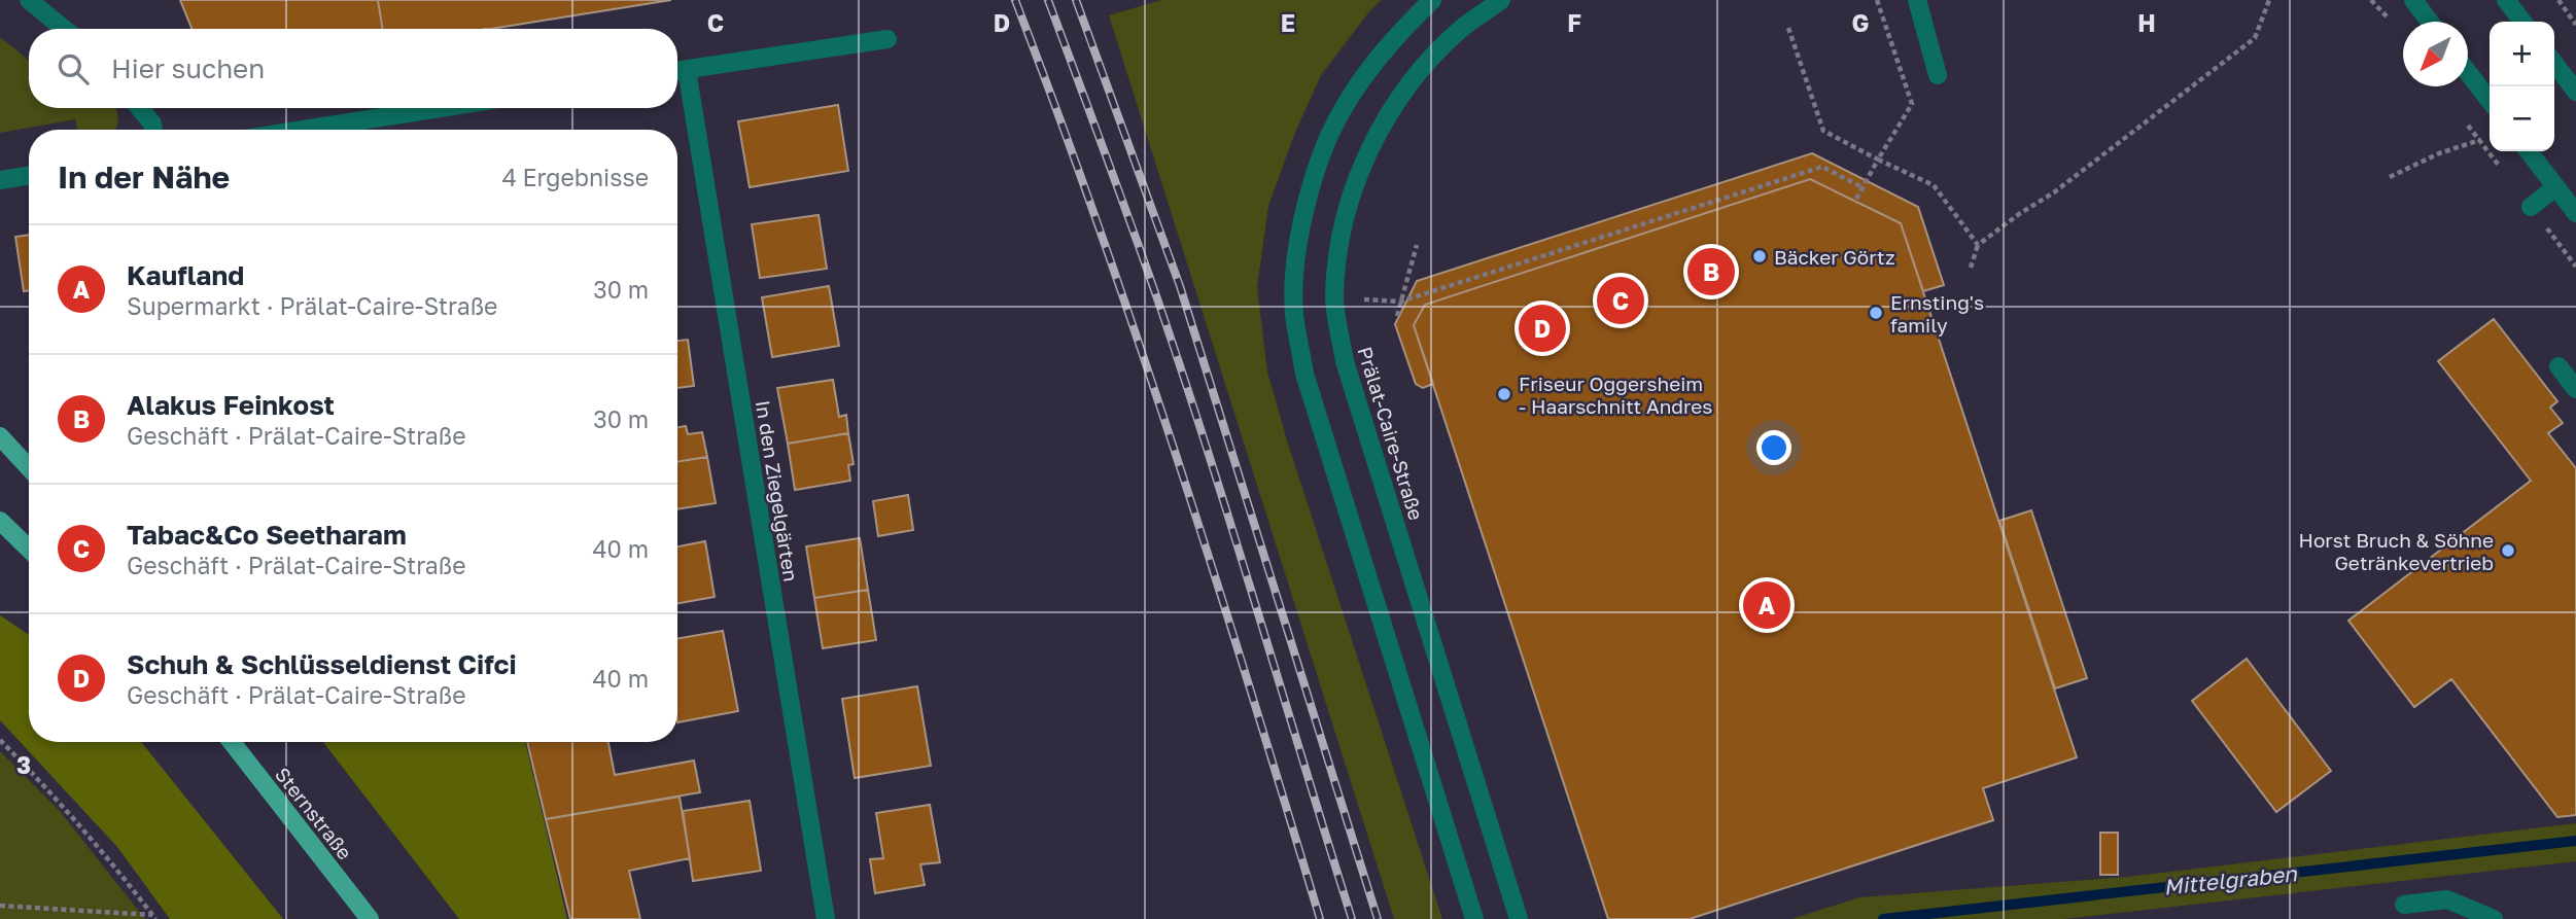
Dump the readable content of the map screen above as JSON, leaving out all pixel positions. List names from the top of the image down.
{
  "streets": {
    "main road": ["Sternstraße"],
    "street": ["Prälat-Caire-Straße", "In den Ziegelgärten"]
  },
  "water": ["Mittelgraben"],
  "places": [
    "Bäcker Görtz",
    "Ernsting's family",
    "Friseur Oggersheim - Haarschnitt Andres",
    "Horst Bruch & Söhne Getränkevertrieb"
  ],
  "north": "bottom left",
  "page": {
    "map_buttons": ["+", "−"],
    "search": "Hier suchen",
    "heading": ["In der Nähe", "4 Ergebnisse"],
    "list": [
      {
        "mark": "A",
        "name": "Kaufland",
        "note": "Supermarkt · Prälat-Caire-Straße",
        "value": "30 m"
      },
      {
        "mark": "B",
        "name": "Alakus Feinkost",
        "note": "Geschäft · Prälat-Caire-Straße",
        "value": "30 m"
      },
      {
        "mark": "C",
        "name": "Tabac&Co Seetharam",
        "note": "Geschäft · Prälat-Caire-Straße",
        "value": "40 m"
      },
      {
        "mark": "D",
        "name": "Schuh & Schlüsseldienst Cifci",
        "note": "Geschäft · Prälat-Caire-Straße",
        "value": "40 m"
      }
    ],
    "pins": [
      "B",
      "C",
      "D",
      "A"
    ]
  },
  "grid": {
    "columns": [
      "C",
      "D",
      "E",
      "F",
      "G",
      "H"
    ],
    "rows": ["3"]
  }
}
